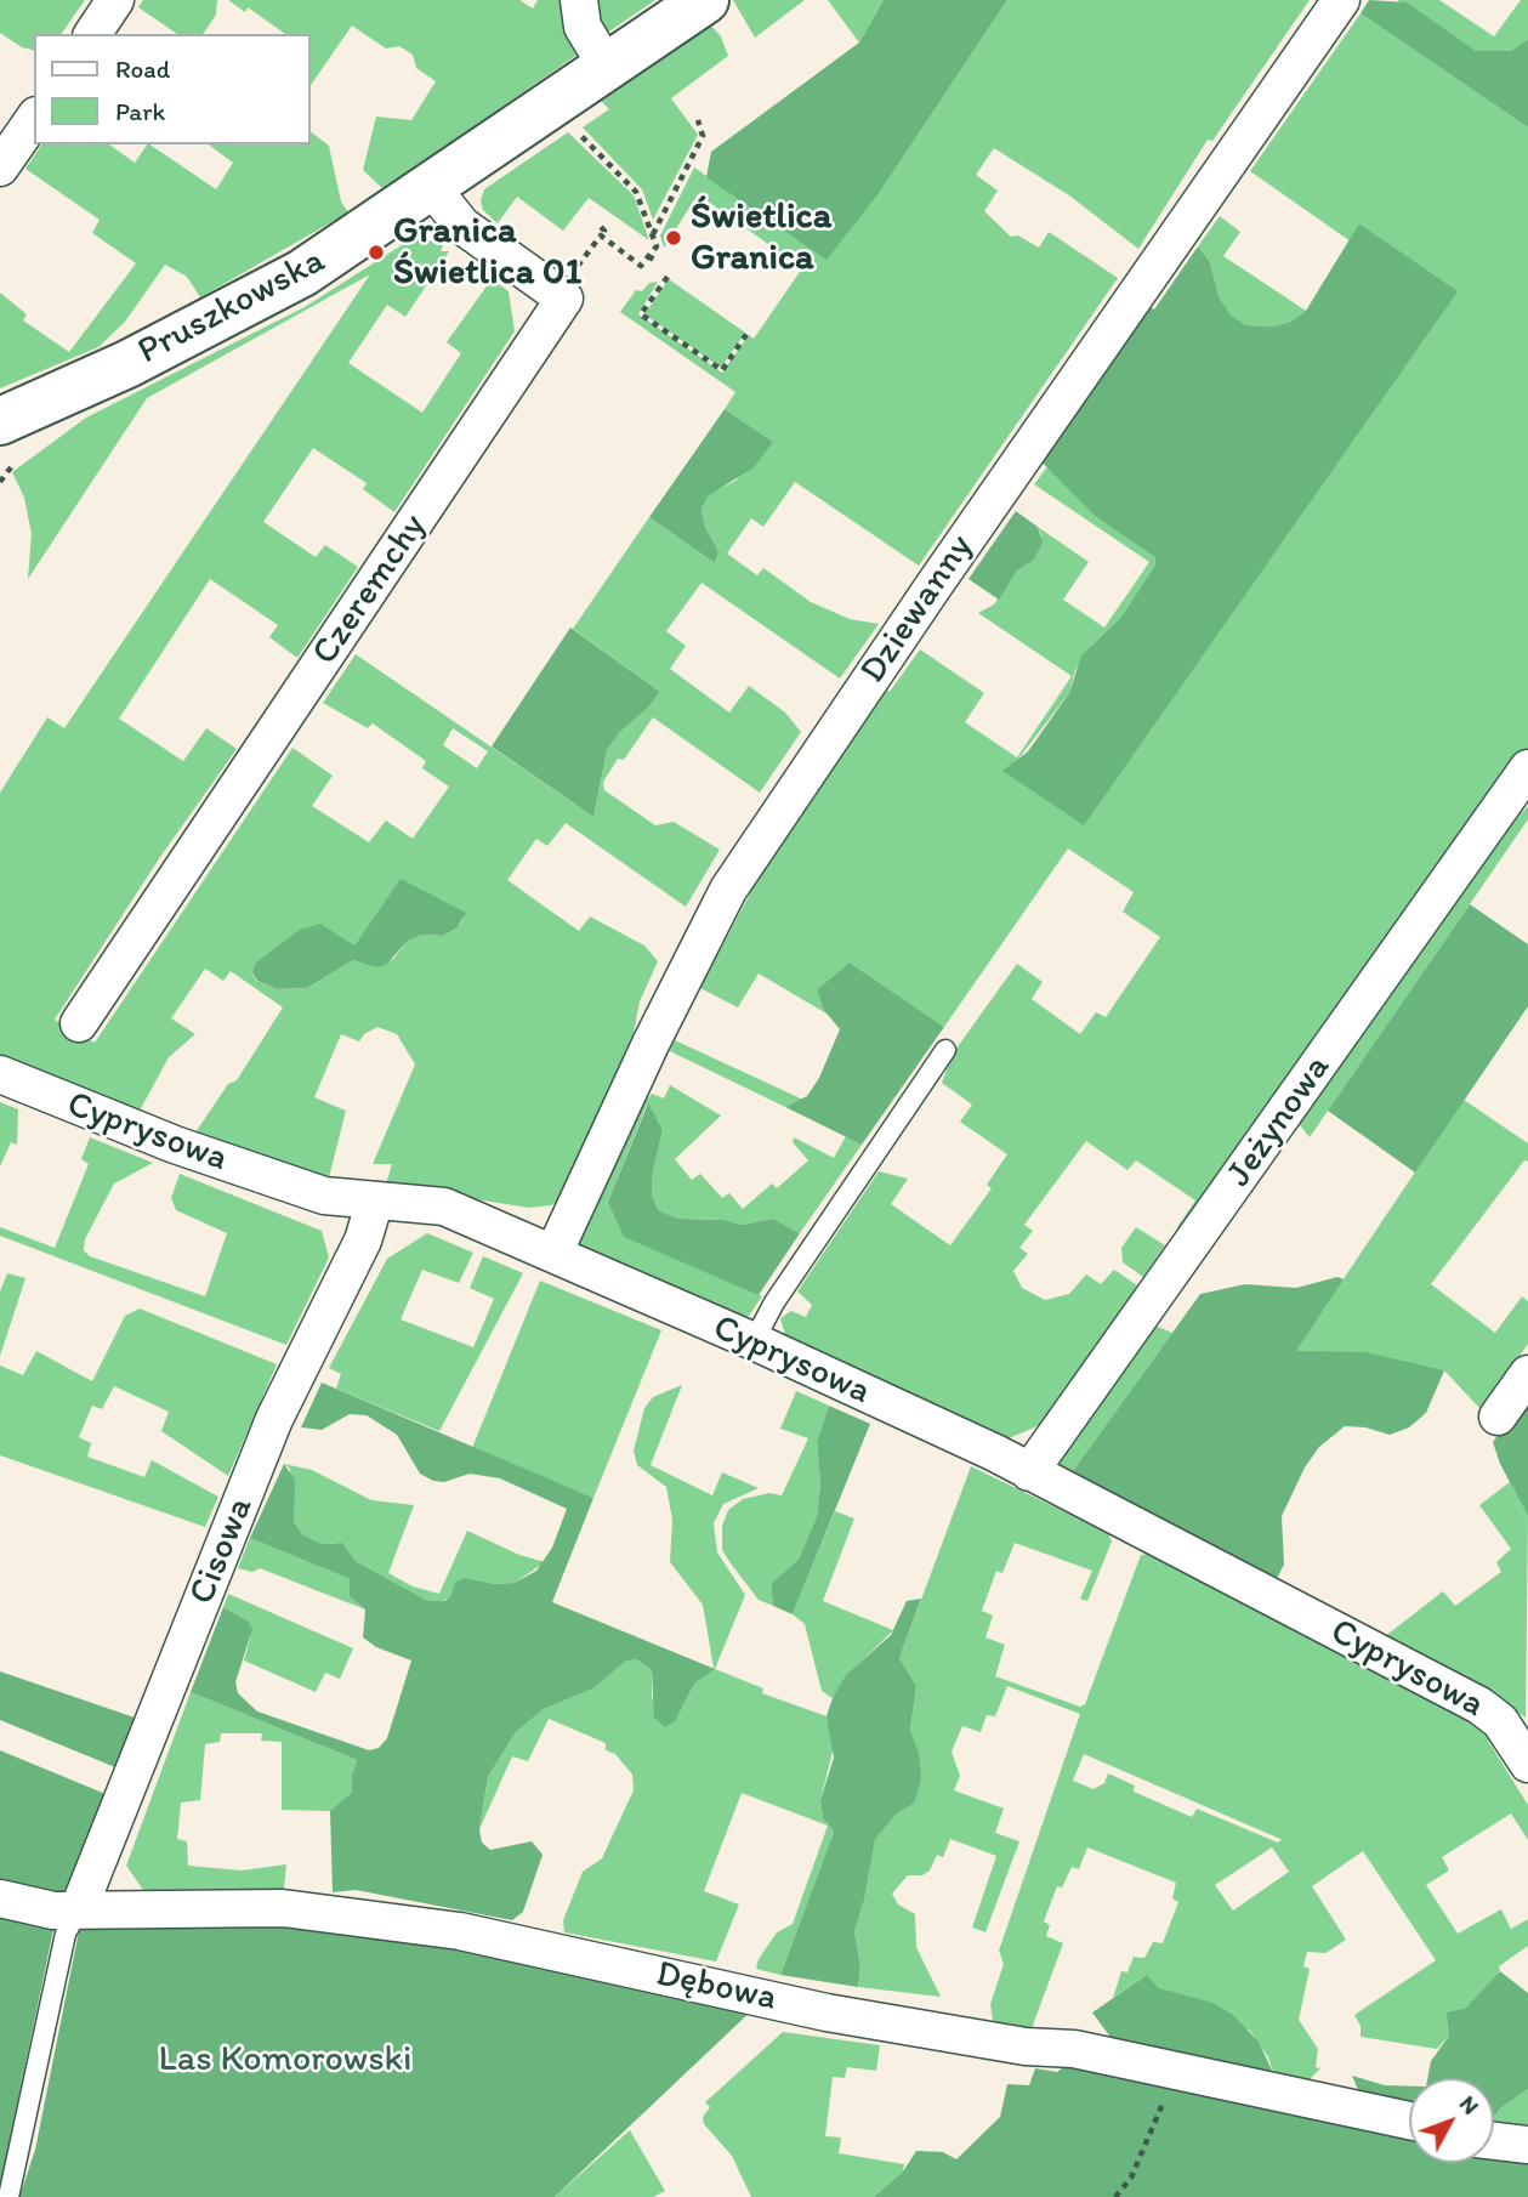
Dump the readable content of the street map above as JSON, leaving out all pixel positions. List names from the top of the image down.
{
  "streets": {
    "street": [
      "Pruszkowska",
      "Czeremchy",
      "Dziewanny",
      "Jeżynowa",
      "Cyprysowa",
      "Cisowa",
      "Dębowa"
    ]
  },
  "crossings": [
    ["Pruszkowska", "Czeremchy"],
    ["Dziewanny", "Cyprysowa"],
    ["Jeżynowa", "Cyprysowa"],
    ["Cyprysowa", "Cisowa"],
    ["Cisowa", "Dębowa"]
  ],
  "parks": ["Las Komorowski"],
  "places": ["Świetlica Granica", "Granica Świetlica 01"],
  "legend": ["Road", "Park"],
  "north": "top right"
}
